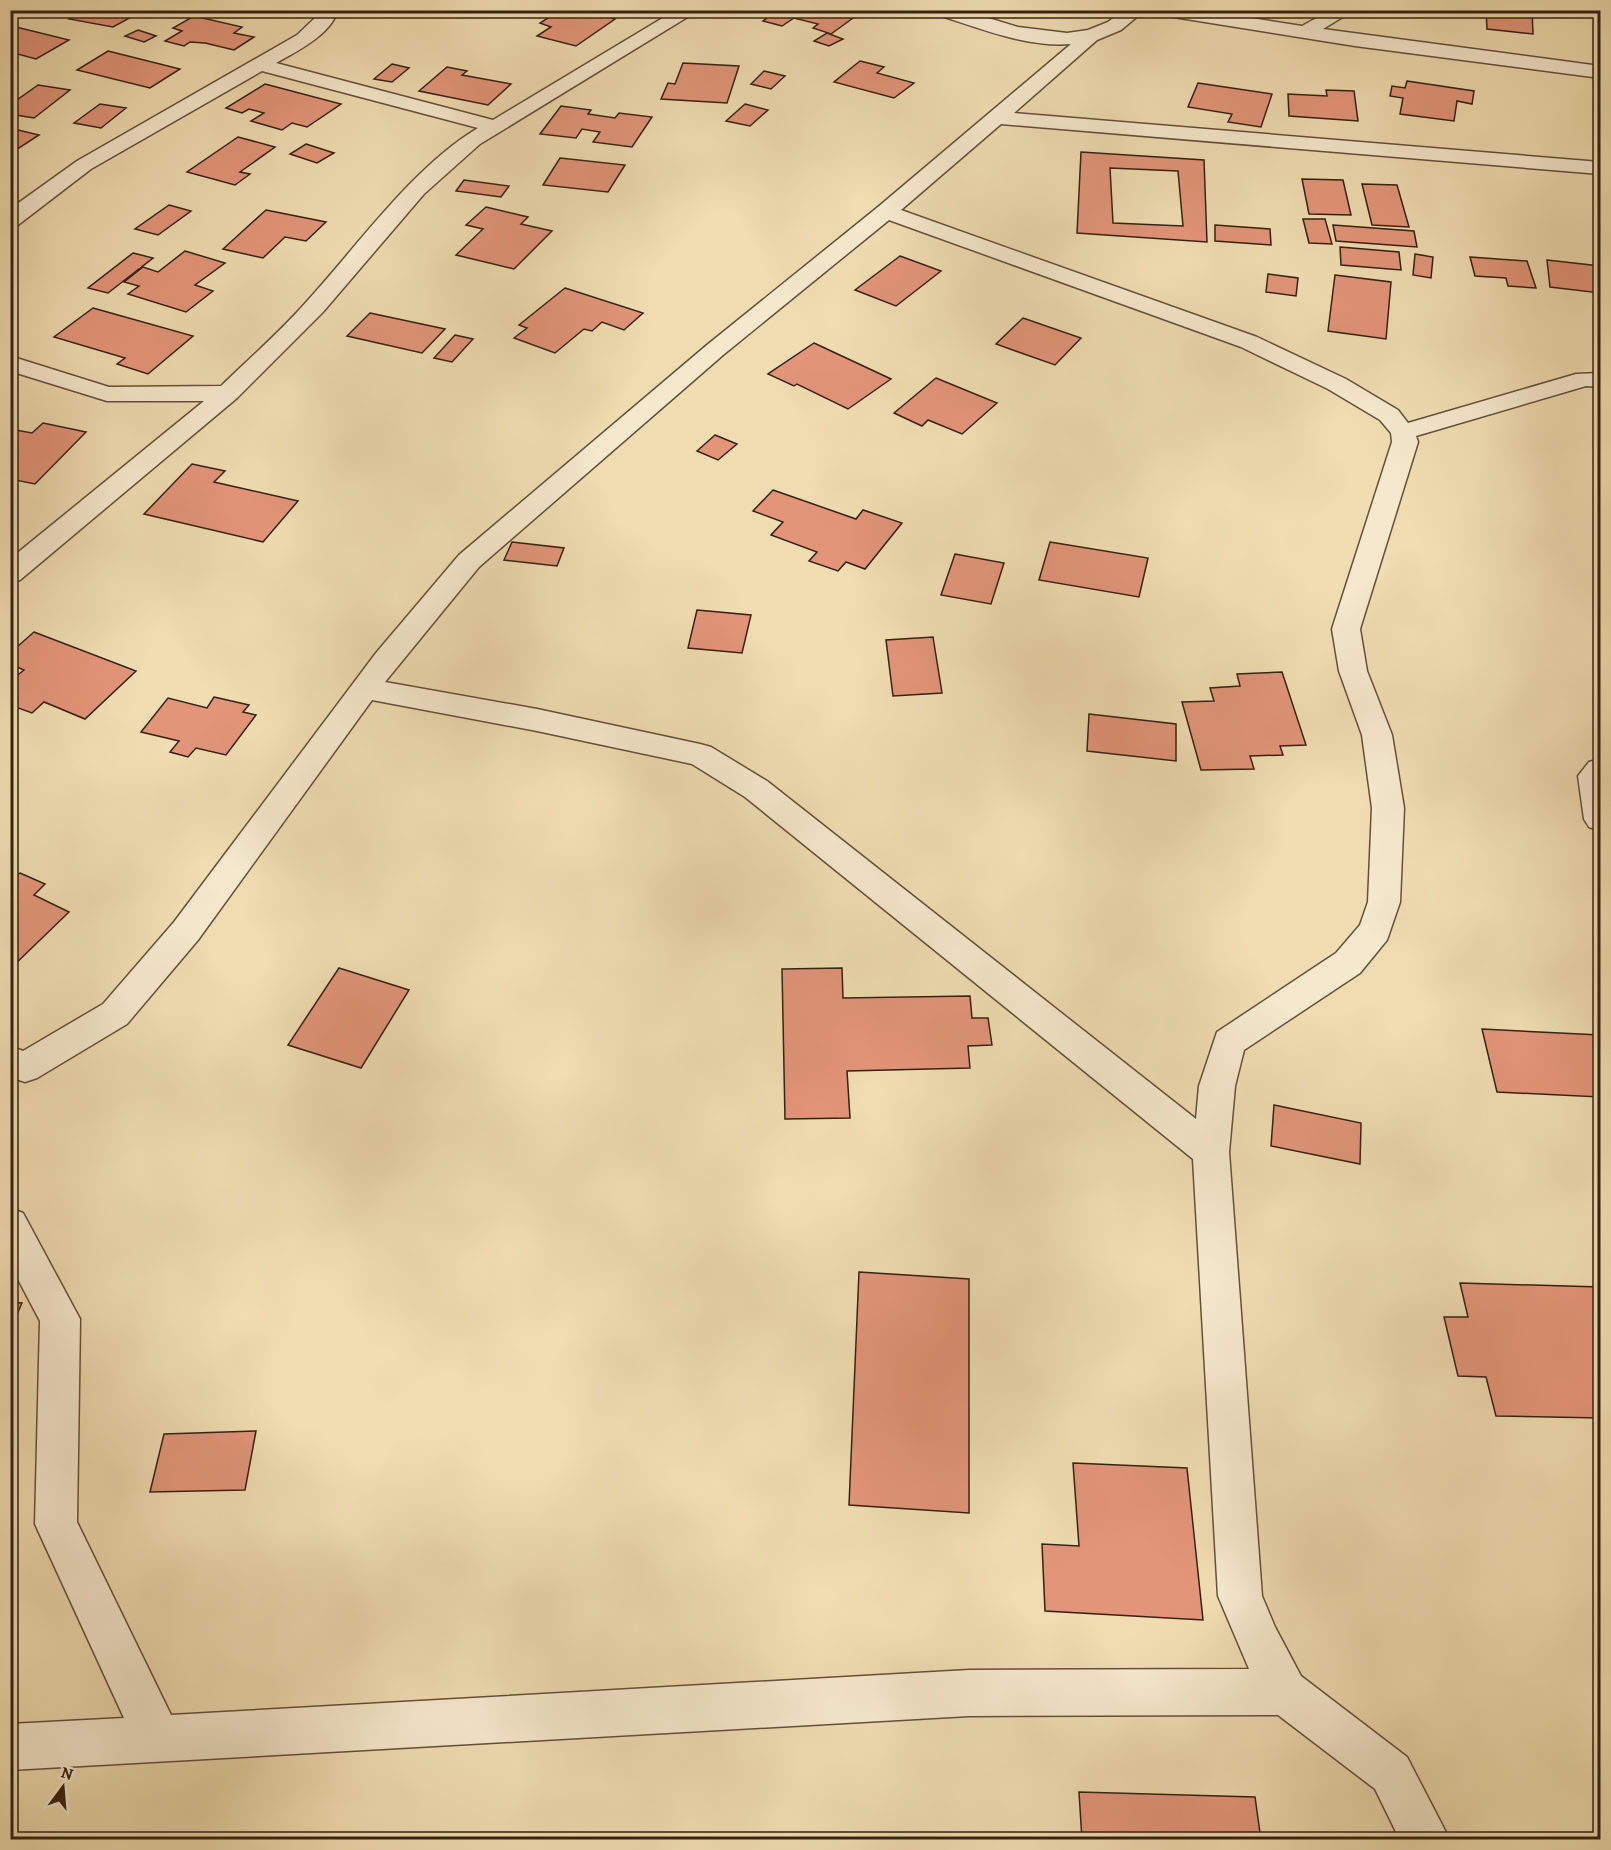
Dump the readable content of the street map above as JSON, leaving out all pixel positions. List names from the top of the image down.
{
  "north": "top"
}
